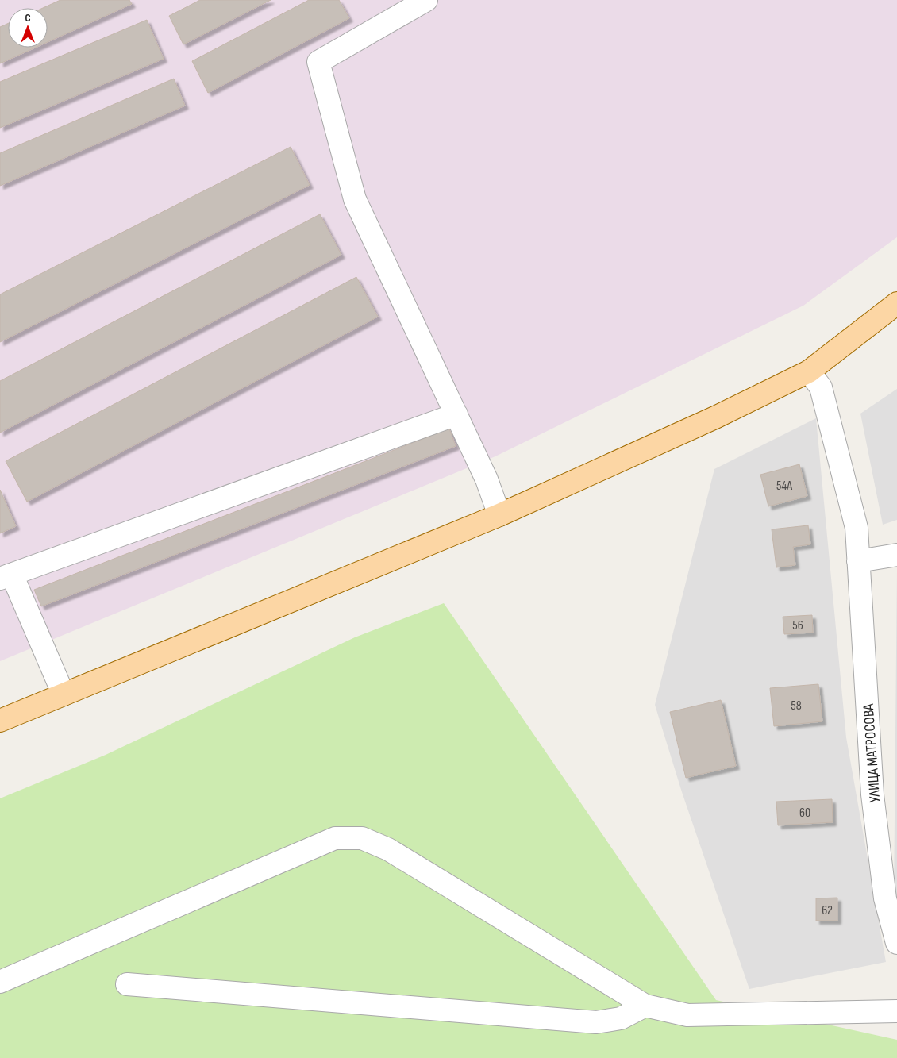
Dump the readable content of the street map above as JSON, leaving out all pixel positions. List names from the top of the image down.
{
  "streets": {
    "street": ["УЛИЦА МАТРОСОВА"]
  },
  "house_numbers": [
    "54А",
    "56",
    "58",
    "60",
    "62"
  ],
  "north": "top"
}
